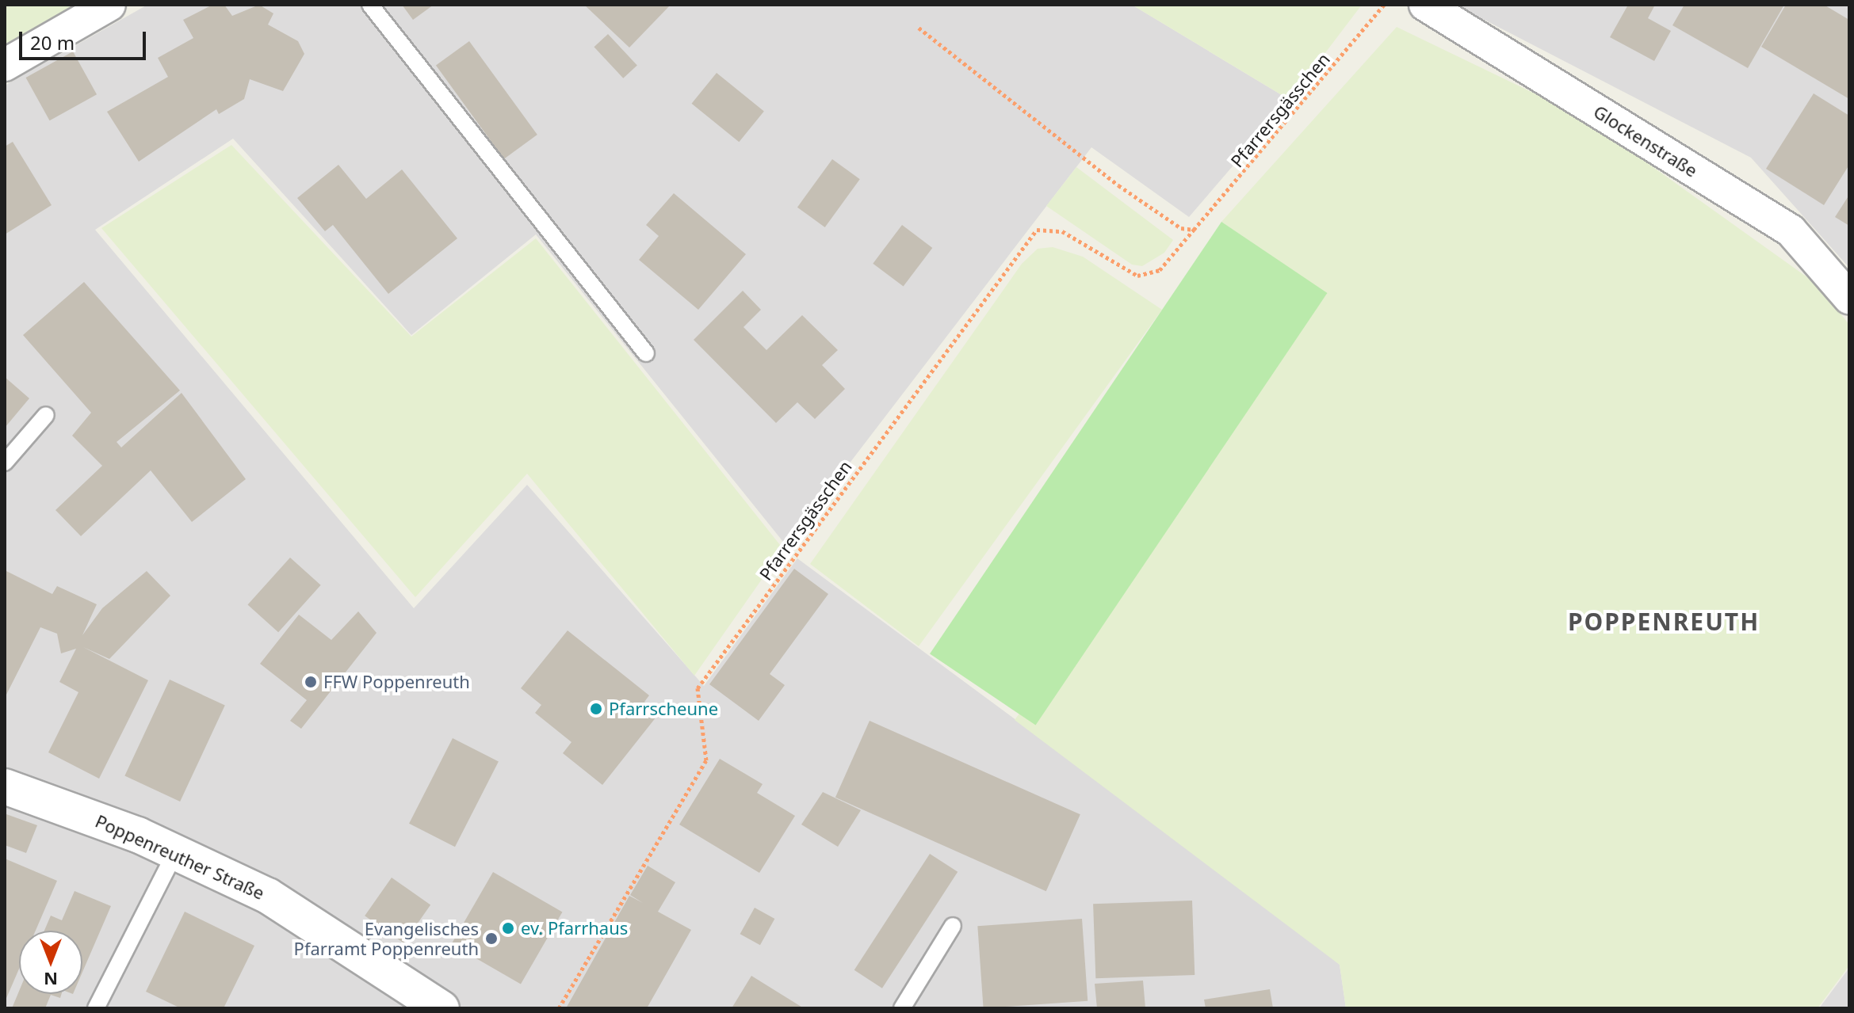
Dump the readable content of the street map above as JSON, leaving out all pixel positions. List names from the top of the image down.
{
  "streets": {
    "street": ["Glockenstraße", "Poppenreuther Straße"],
    "path": ["Pfarrersgässchen"]
  },
  "districts": ["POPPENREUTH"],
  "places": [
    "FFW Poppenreuth",
    "Pfarrscheune",
    "ev. Pfarrhaus",
    "Evangelisches Pfarramt Poppenreuth"
  ],
  "scale_bar": "20 m",
  "north": "bottom"
}
